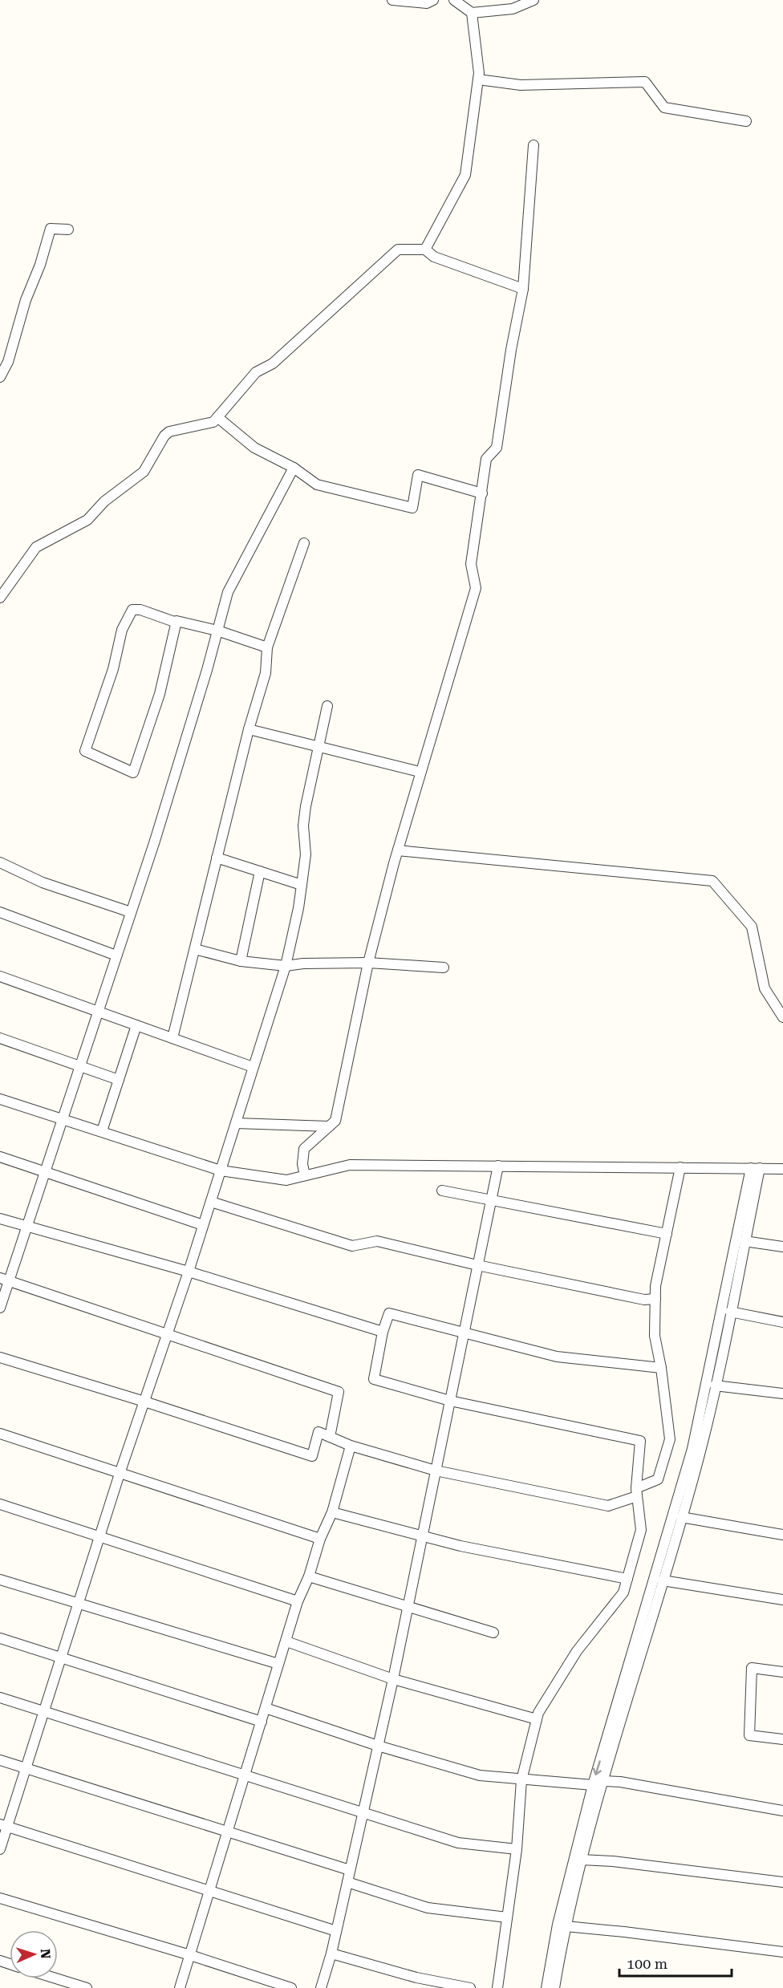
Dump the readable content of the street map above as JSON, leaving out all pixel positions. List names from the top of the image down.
{
  "scale_bar": "100 m",
  "north": "right"
}
